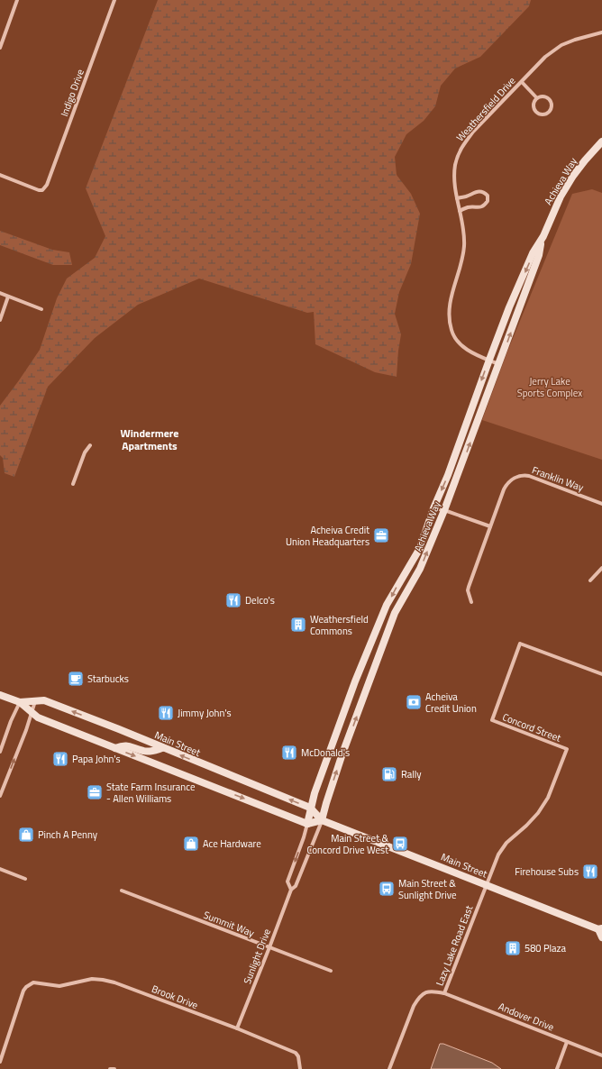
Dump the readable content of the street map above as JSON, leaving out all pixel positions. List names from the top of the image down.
{
  "streets": {
    "street": [
      "Indigo Drive",
      "Weathersfield Drive",
      "Achieva Way",
      "Franklin Way",
      "Concord Street",
      "Main Street",
      "Summit Way",
      "Lazy Lake Road East",
      "Sunlight Drive",
      "Brook Drive",
      "Andover Drive"
    ]
  },
  "crossings": [
    ["Weathersfield Drive", "Achieva Way"],
    ["Achieva Way", "Main Street"],
    ["Achieva Way", "Sunlight Drive"],
    ["Concord Street", "Lazy Lake Road East"],
    ["Main Street", "Lazy Lake Road East"],
    ["Main Street", "Sunlight Drive"],
    ["Summit Way", "Sunlight Drive"],
    ["Lazy Lake Road East", "Andover Drive"],
    ["Sunlight Drive", "Brook Drive"]
  ],
  "districts": ["Windermere Apartments"],
  "parks": ["Jerry Lake Sports Complex"],
  "places": {
    "office": ["Acheiva Credit Union Headquarters", "State Farm Insurance - Allen Williams"],
    "restaurant": [
      "Delco's",
      "Jimmy John's",
      "McDonald's",
      "Papa John's",
      "Firehouse Subs"
    ],
    "building": ["Weathersfield Commons", "580 Plaza"],
    "cafe": ["Starbucks"],
    "bank": ["Acheiva Credit Union"],
    "fuel station": ["Rally"],
    "shop": ["Pinch A Penny", "Ace Hardware"],
    "bus stop": ["Main Street & Concord Drive West", "Main Street & Sunlight Drive"]
  }
}
